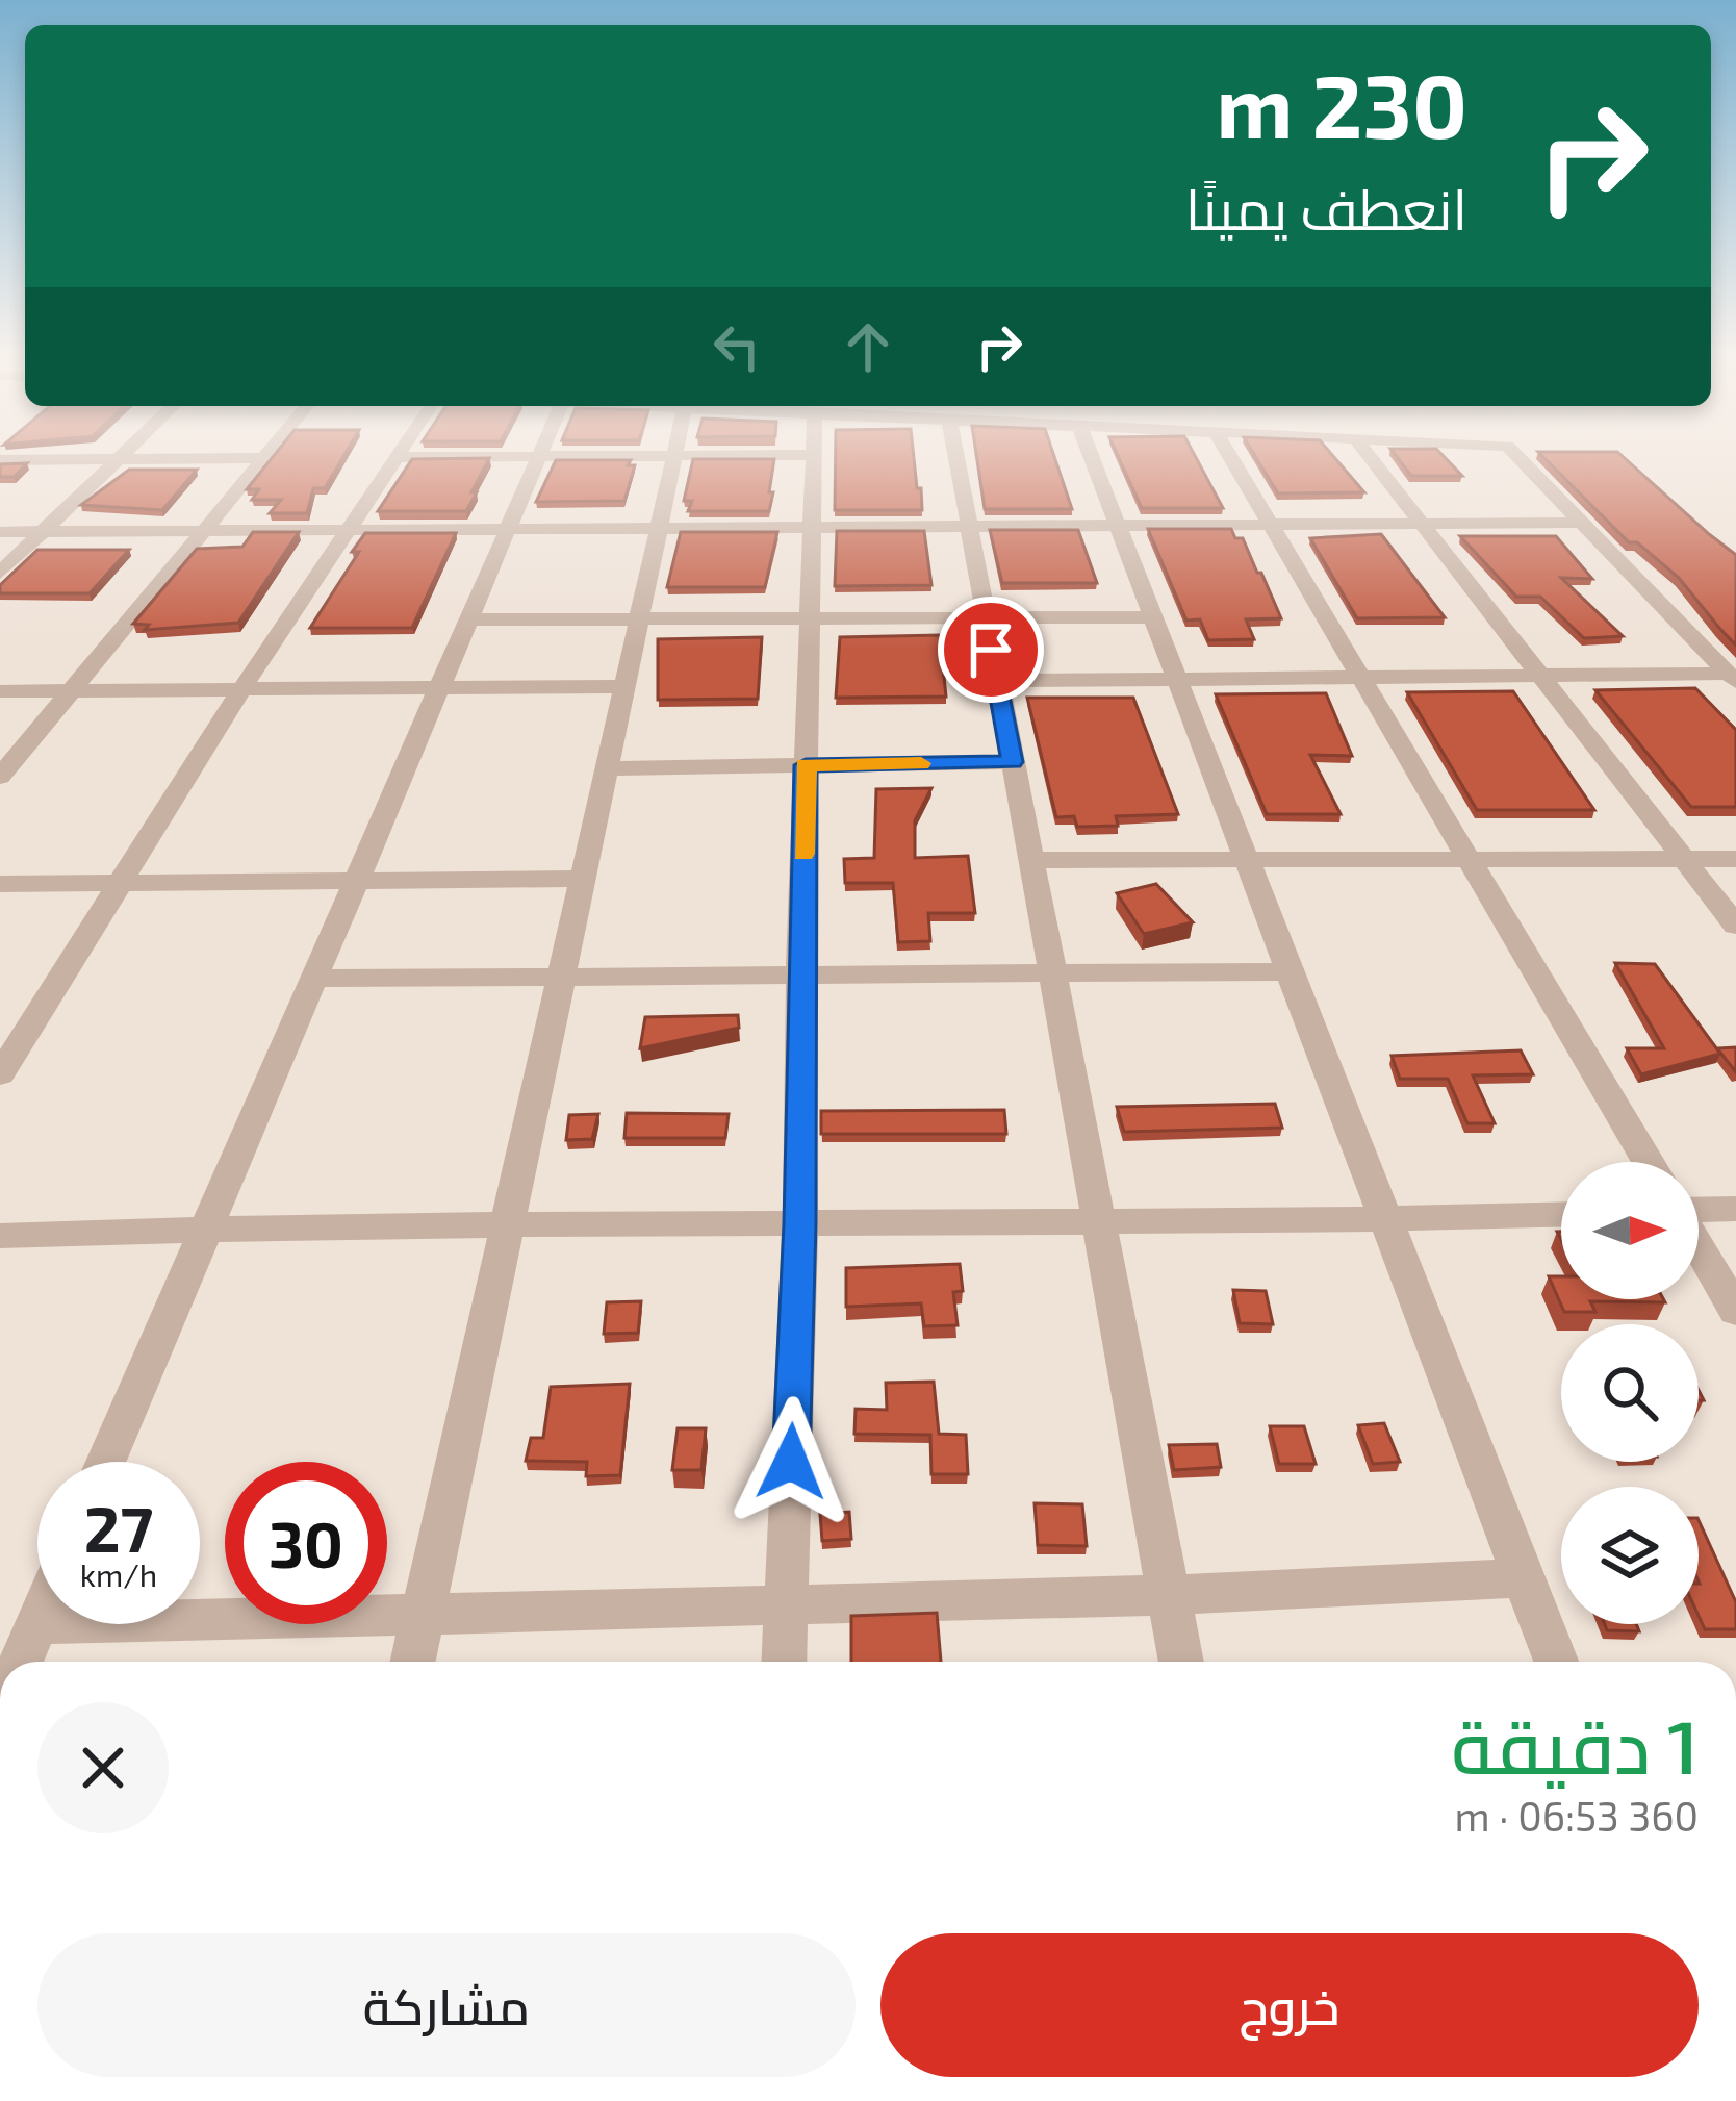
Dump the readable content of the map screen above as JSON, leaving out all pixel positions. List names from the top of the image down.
{
  "north": "right",
  "page": {
    "turn": ["230 m", "انعطف يمينًا"],
    "speed": "27 km/h",
    "limit": "30",
    "heading": ["1 دقيقة", "360 m · 06:53"],
    "buttons": ["خروج", "مشاركة"]
  }
}
